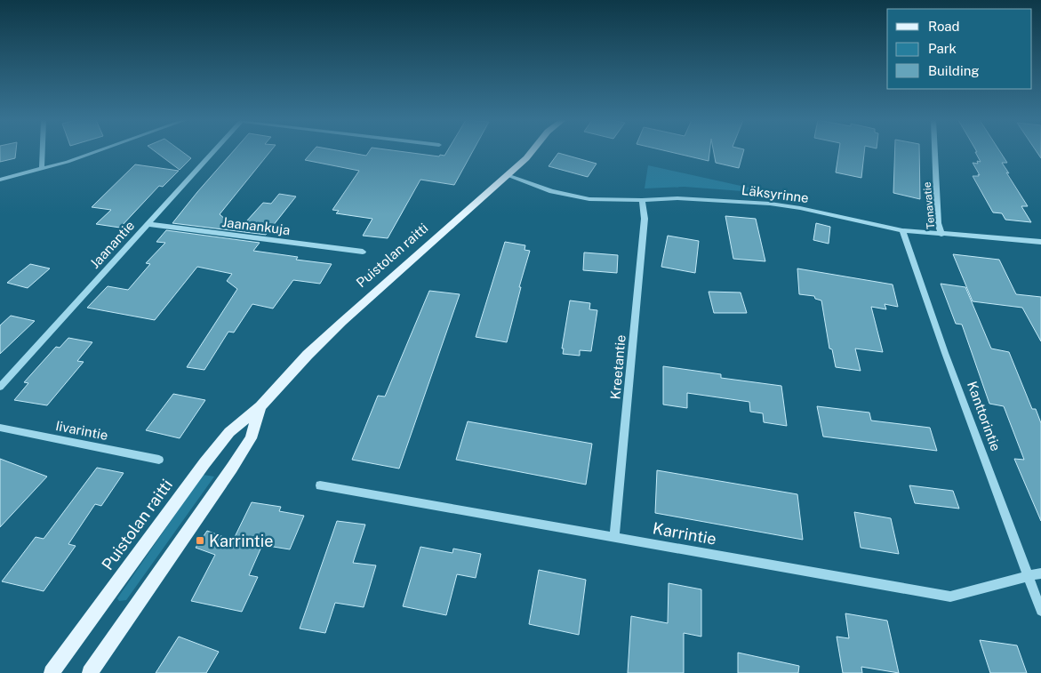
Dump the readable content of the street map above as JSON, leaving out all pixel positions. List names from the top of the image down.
{
  "streets": {
    "main road": ["Puistolan raitti"],
    "street": [
      "Läksyrinne",
      "Tenavatie",
      "Jaanankuja",
      "Jaanantie",
      "Kreetantie",
      "Kanttorintie",
      "Iivarintie",
      "Karrintie"
    ]
  },
  "crossings": [
    ["Läksyrinne", "Tenavatie"],
    ["Läksyrinne", "Puistolan raitti"],
    ["Läksyrinne", "Kreetantie"],
    ["Läksyrinne", "Kanttorintie"],
    ["Jaanankuja", "Jaanantie"],
    ["Kreetantie", "Karrintie"],
    ["Kanttorintie", "Karrintie"]
  ],
  "places": {
    "transit": ["Karrintie"]
  },
  "legend": ["Road", "Park", "Building"]
}
